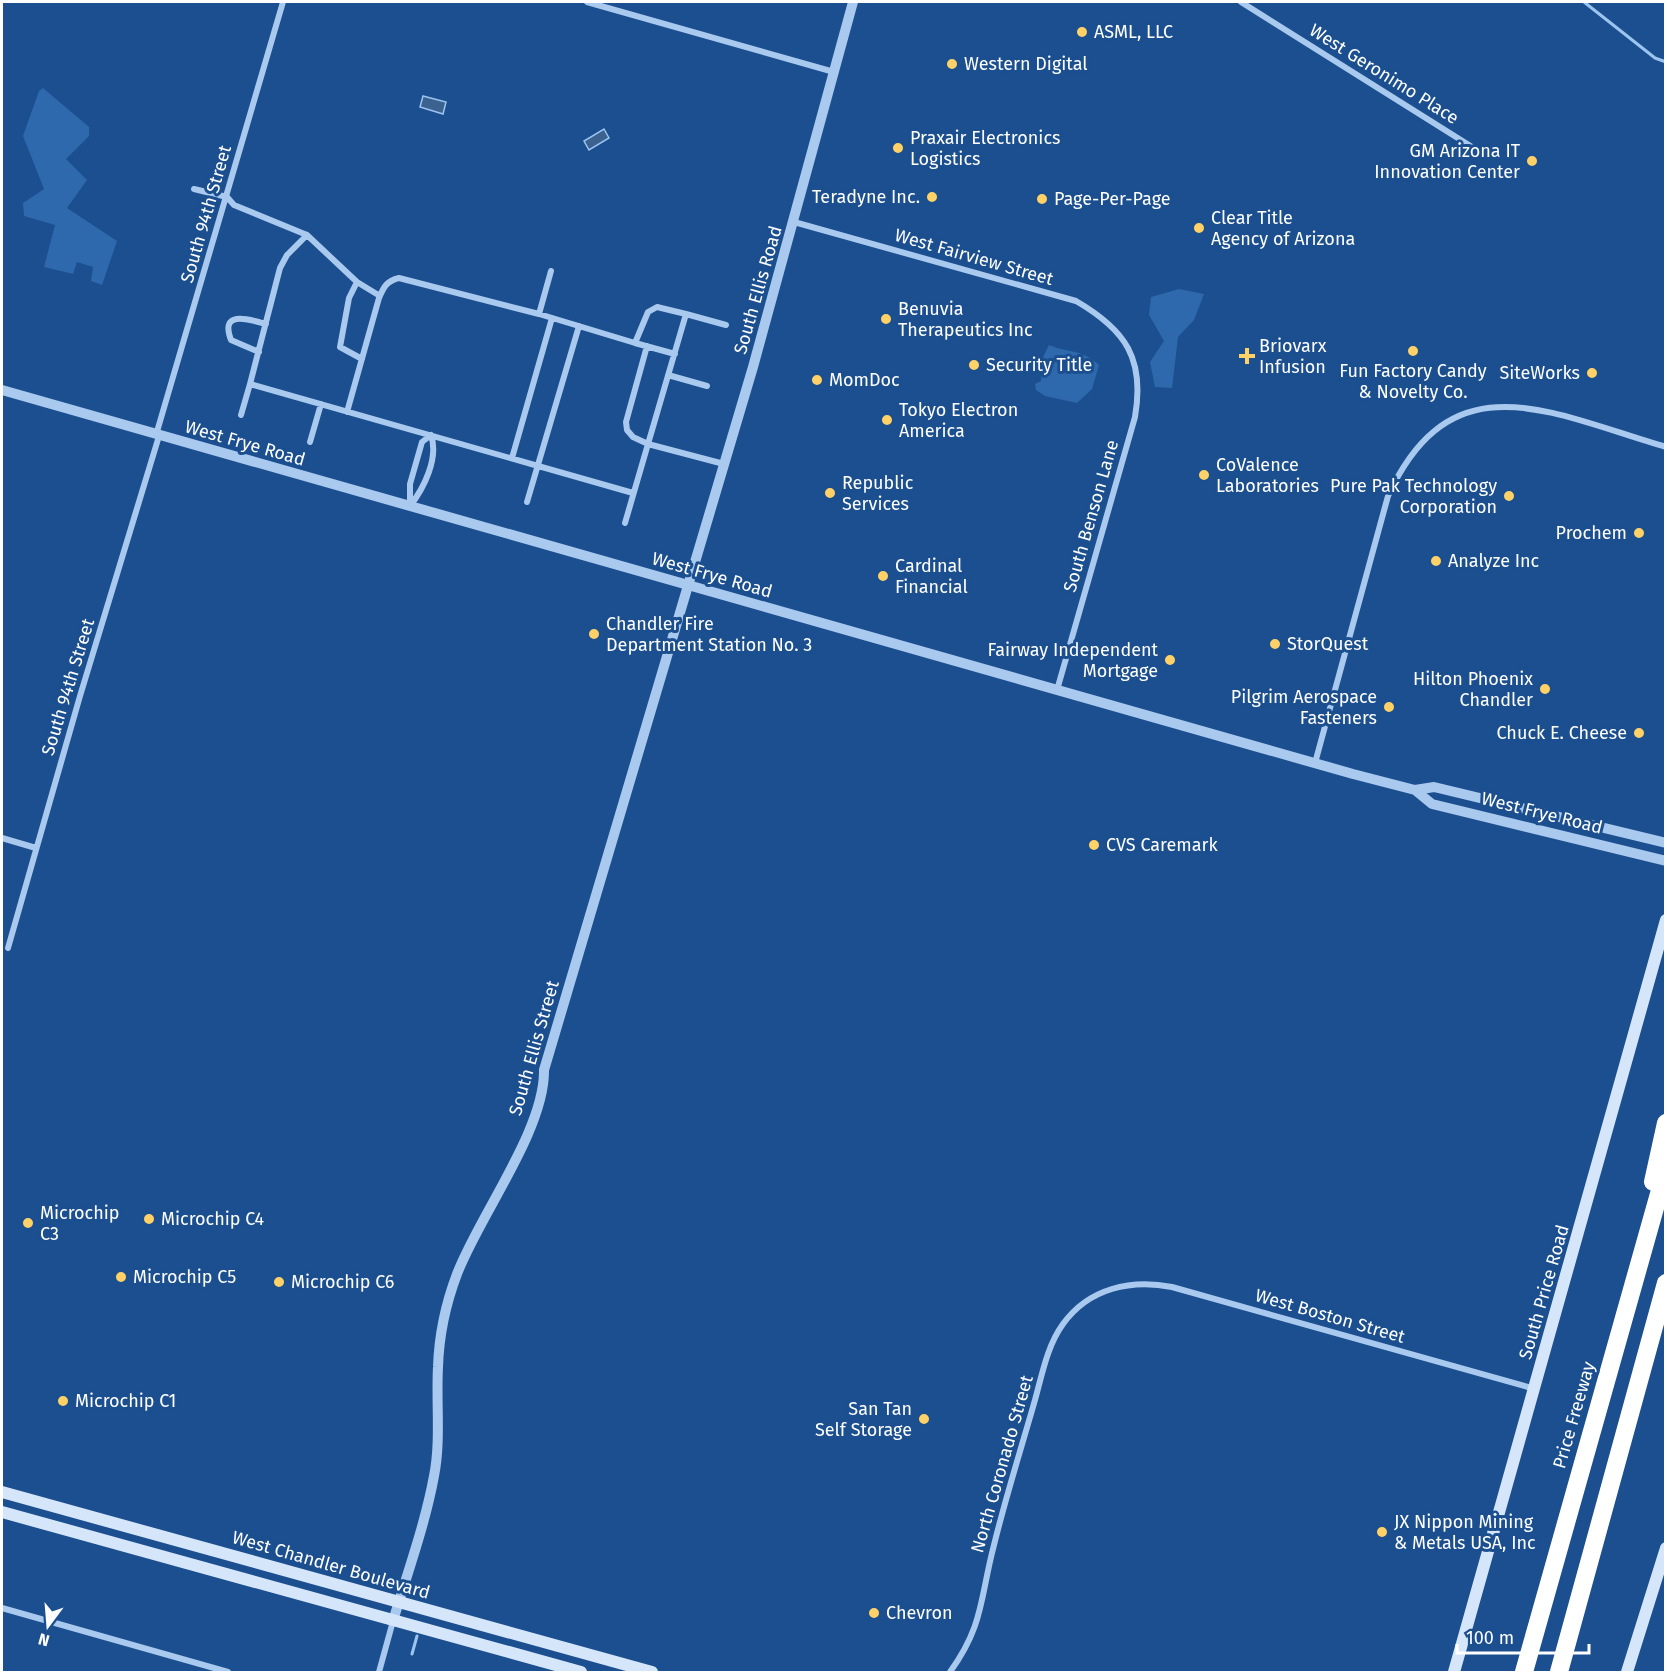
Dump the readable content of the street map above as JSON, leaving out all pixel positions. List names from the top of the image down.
{
  "streets": {
    "highway": ["Price Freeway"],
    "main road": ["South Price Road", "West Chandler Boulevard"],
    "street": [
      "West Geronimo Place",
      "South 94th Street",
      "West Fairview Street",
      "South Ellis Road",
      "West Frye Road",
      "South Benson Lane",
      "South Ellis Street",
      "West Boston Street",
      "North Coronado Street"
    ]
  },
  "crossings": [
    ["South 94th Street", "West Frye Road"],
    ["West Fairview Street", "South Ellis Road"],
    ["West Fairview Street", "South Benson Lane"],
    ["South Ellis Road", "West Frye Road"],
    ["South Ellis Road", "South Ellis Street"],
    ["West Frye Road", "South Benson Lane"],
    ["West Frye Road", "South Ellis Street"],
    ["South Ellis Street", "West Chandler Boulevard"],
    ["South Price Road", "West Boston Street"],
    ["West Boston Street", "North Coronado Street"]
  ],
  "places": {
    "other": [
      "ASML, LLC",
      "Western Digital",
      "Praxair Electronics Logistics",
      "GM Arizona IT Innovation Center",
      "Teradyne Inc.",
      "Page-Per-Page",
      "Clear Title Agency of Arizona",
      "Benuvia Therapeutics Inc",
      "Fun Factory Candy & Novelty Co.",
      "Security Title",
      "SiteWorks",
      "MomDoc",
      "Tokyo Electron America",
      "CoValence Laboratories",
      "Republic Services",
      "Pure Pak Technology Corporation",
      "Prochem",
      "Analyze Inc",
      "Cardinal Financial",
      "Chandler Fire Department Station No. 3",
      "StorQuest",
      "Fairway Independent Mortgage",
      "Hilton Phoenix Chandler",
      "Pilgrim Aerospace Fasteners",
      "Chuck E. Cheese",
      "CVS Caremark",
      "Microchip C4",
      "Microchip C3",
      "Microchip C5",
      "Microchip C6",
      "Microchip C1",
      "San Tan Self Storage",
      "JX Nippon Mining & Metals USA, Inc",
      "Chevron"
    ],
    "health": ["Briovarx Infusion"]
  },
  "scale_bar": "100 m",
  "north": "bottom"
}
